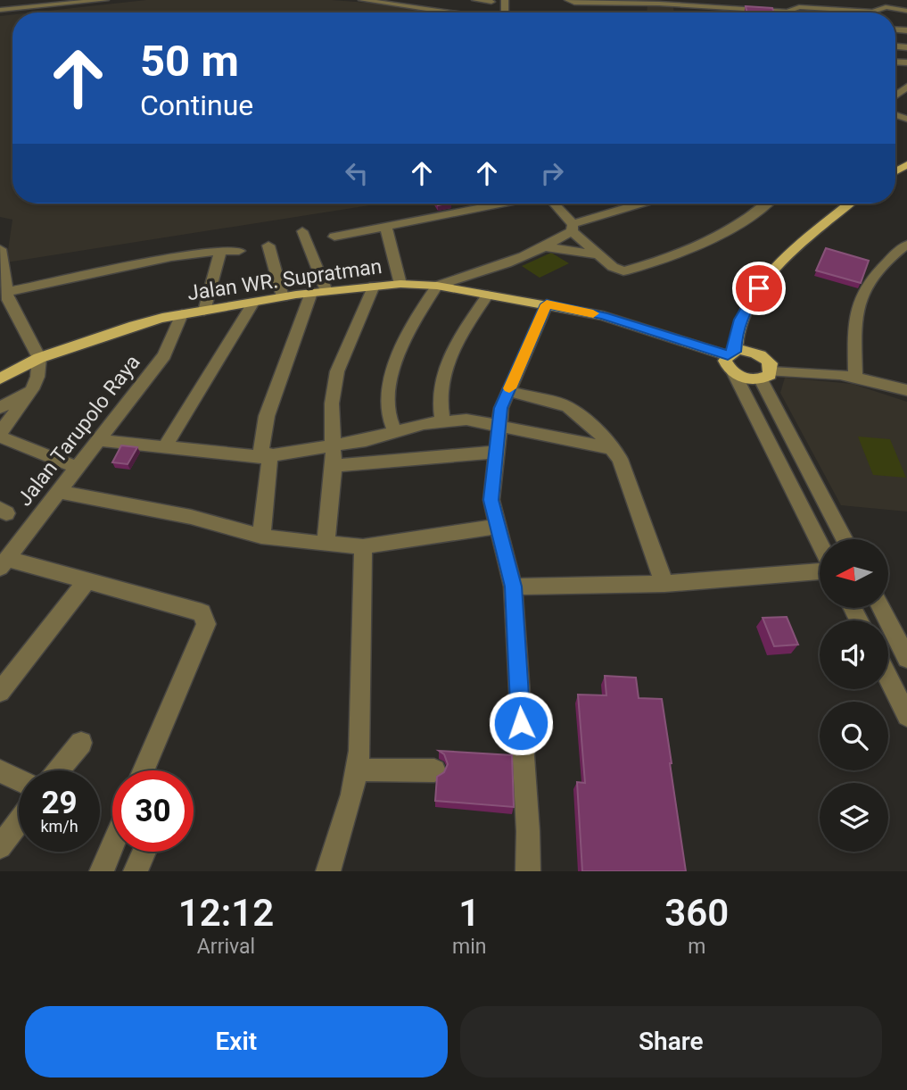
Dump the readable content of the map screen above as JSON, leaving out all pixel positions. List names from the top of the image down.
{
  "streets": {
    "main road": ["Jalan WR. Supratman"],
    "street": ["Jalan Tarupolo Raya"]
  },
  "crossings": [
    ["Jalan WR. Supratman", "Jalan Tarupolo Raya"]
  ],
  "north": "left",
  "page": {
    "turn": ["50 m", "Continue"],
    "speed": "29 km/h",
    "limit": "30",
    "eta": [
      "12:12",
      "Arrival",
      "1",
      "min",
      "360",
      "m"
    ],
    "buttons": ["Exit", "Share"]
  }
}
